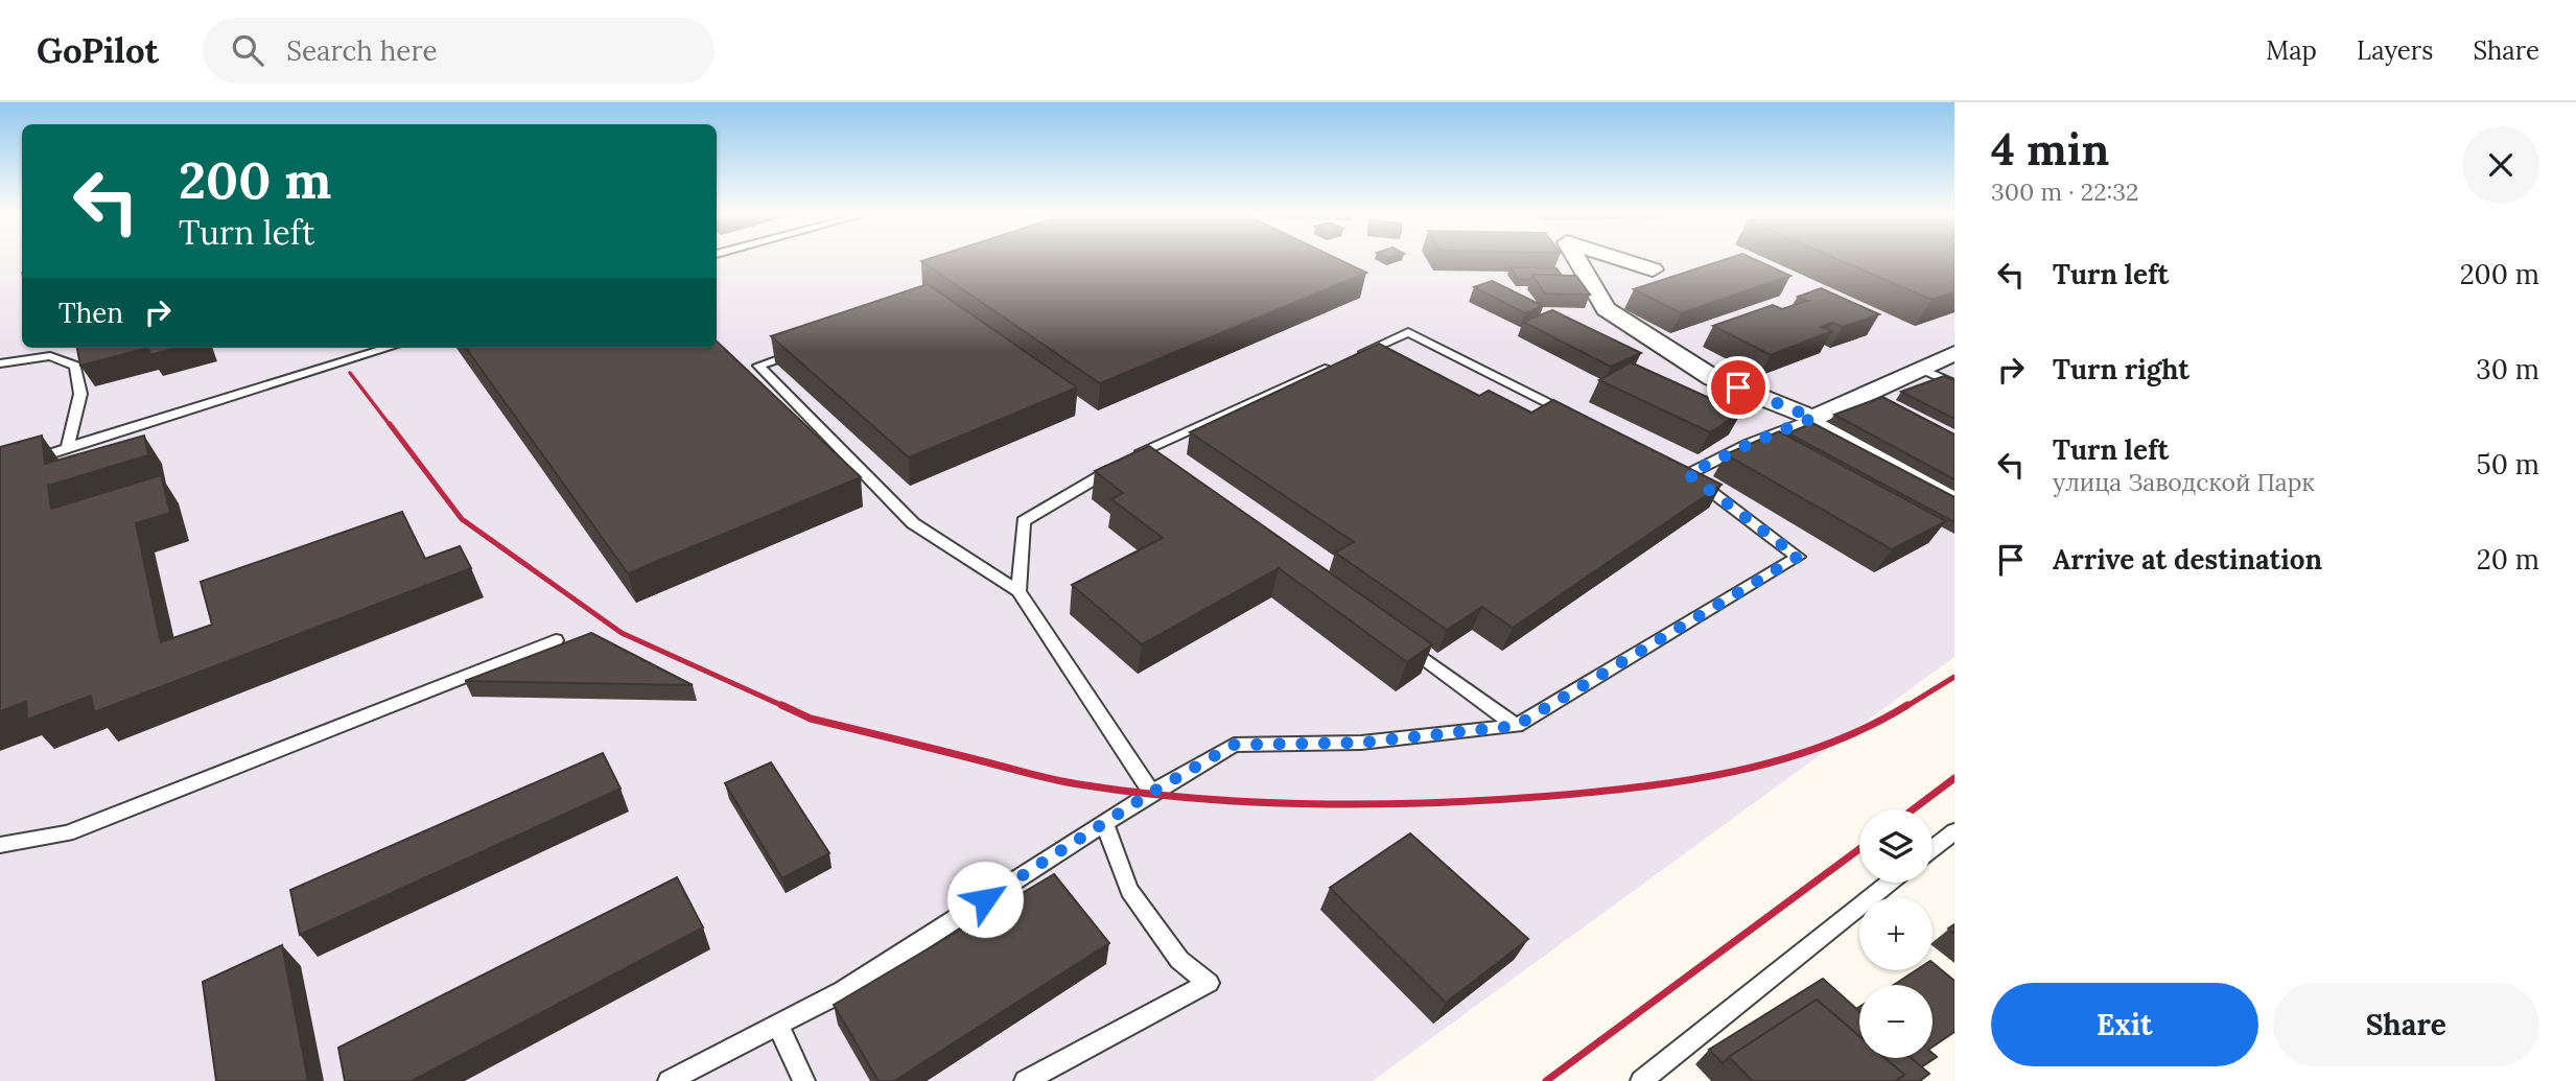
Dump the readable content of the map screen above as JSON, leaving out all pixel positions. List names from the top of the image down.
{
  "page": {
    "header": "GoPilot",
    "search": "Search here",
    "nav": ["Map", "Layers", "Share"],
    "heading": ["4 min", "300 m · 22:32"],
    "turn": ["200 m", "Turn left"],
    "list": [
      {
        "name": "Turn left",
        "value": "200 m"
      },
      {
        "name": "Turn right",
        "value": "30 m"
      },
      {
        "name": "Turn left",
        "note": "улица Заводской Парк",
        "value": "50 m"
      },
      {
        "name": "Arrive at destination",
        "value": "20 m"
      }
    ],
    "then": "Then",
    "map_buttons": ["+", "−"],
    "buttons": ["Exit", "Share"]
  }
}
